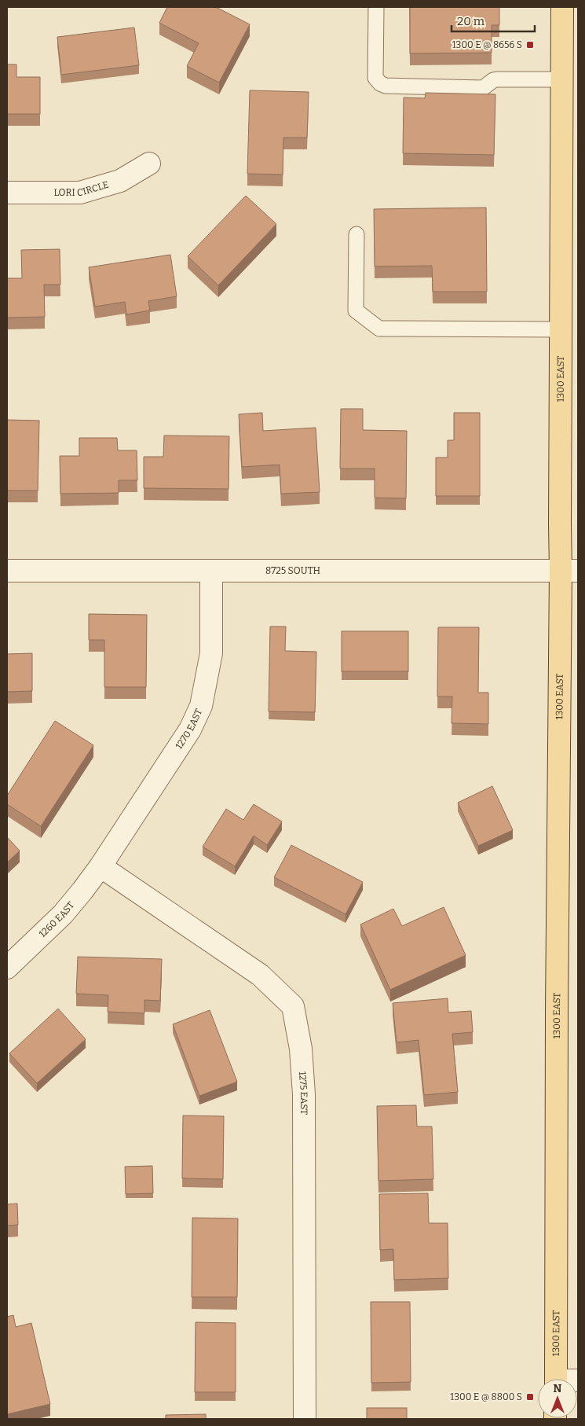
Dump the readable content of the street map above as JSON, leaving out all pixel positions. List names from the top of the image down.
{
  "streets": {
    "main road": ["1300 EAST"],
    "street": [
      "LORI CIRCLE",
      "8725 SOUTH",
      "1270 EAST",
      "1260 EAST",
      "1275 EAST"
    ]
  },
  "crossings": [
    ["1300 EAST", "8725 SOUTH"],
    ["8725 SOUTH", "1270 EAST"],
    ["1270 EAST", "1260 EAST"],
    ["1270 EAST", "1275 EAST"],
    ["1260 EAST", "1275 EAST"]
  ],
  "places": {
    "transit": ["1300 E @ 8656 S", "1300 E @ 8800 S"]
  },
  "scale_bar": "20 m",
  "north": "top"
}
